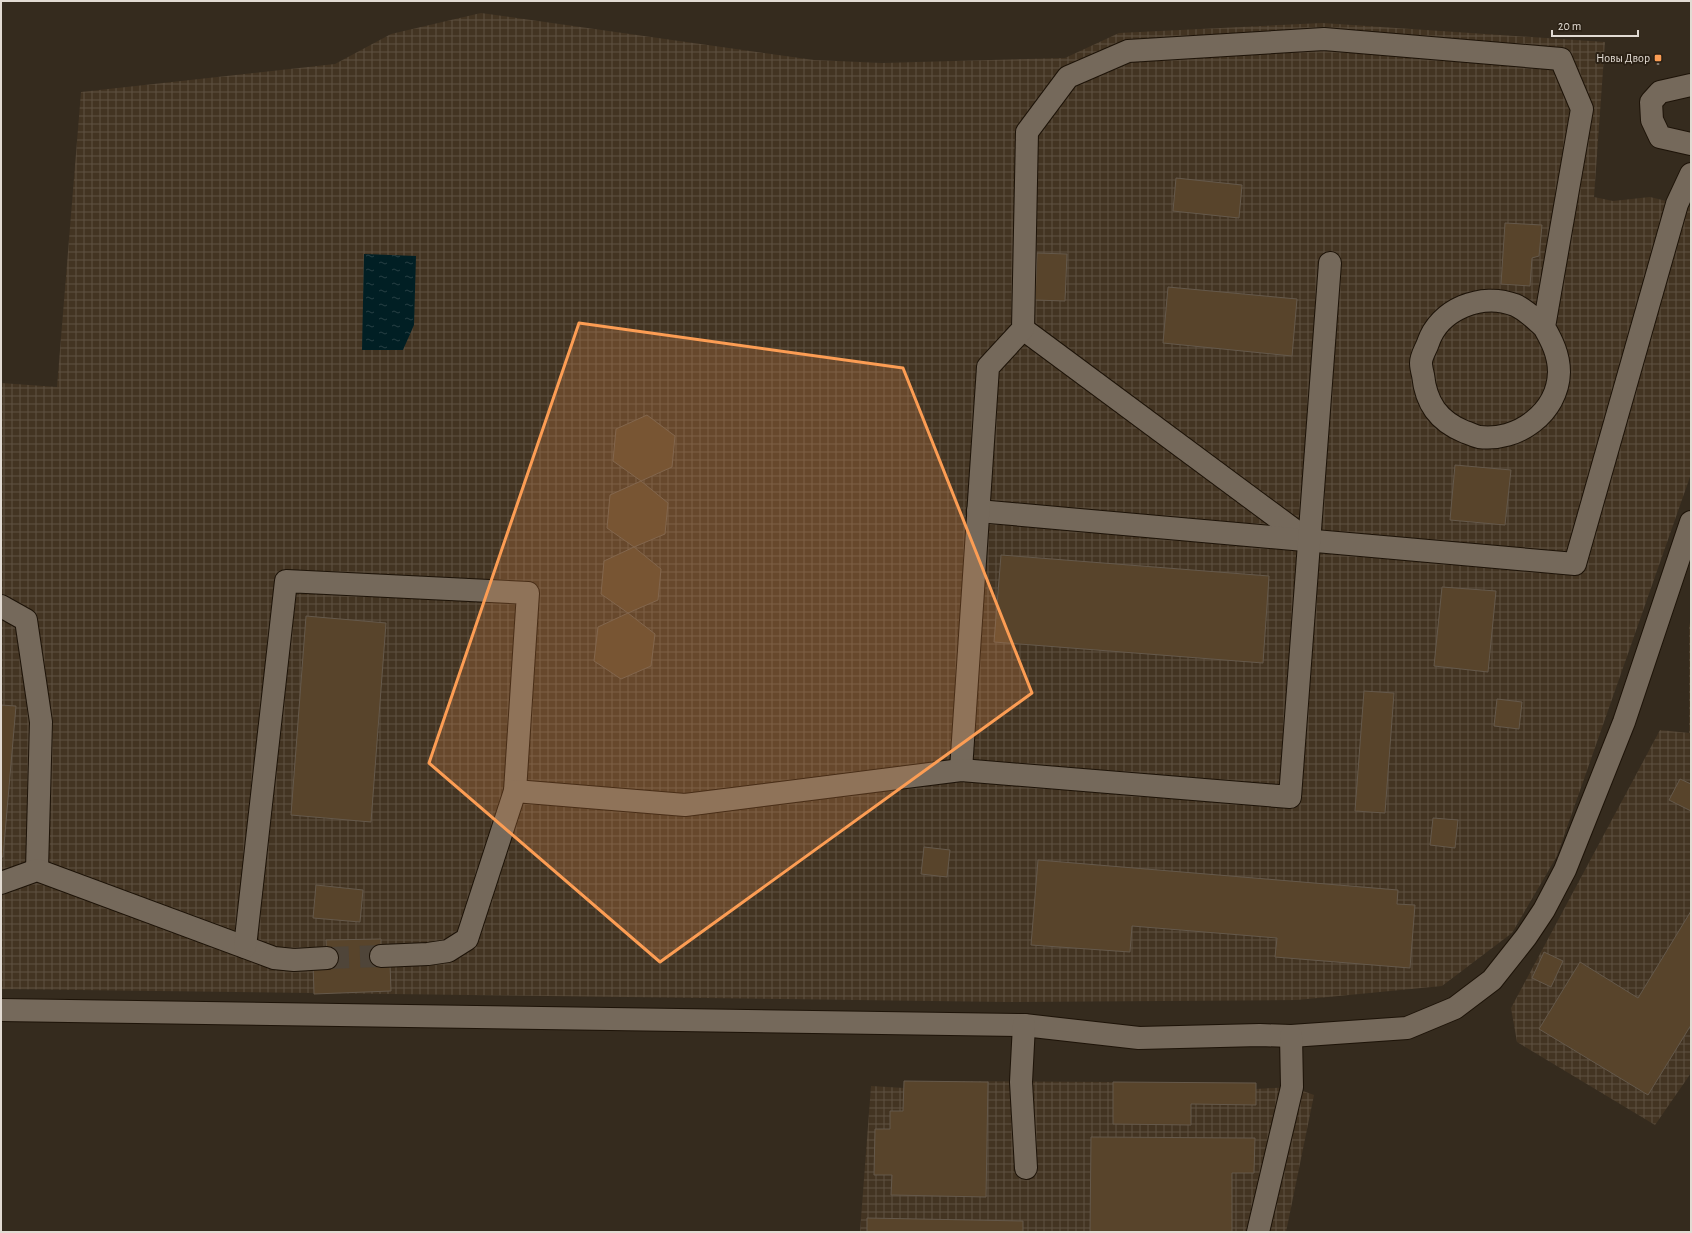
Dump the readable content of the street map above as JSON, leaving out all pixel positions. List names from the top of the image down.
{
  "places": {
    "transit": ["Новы Двор"]
  },
  "scale_bar": "20 m"
}
